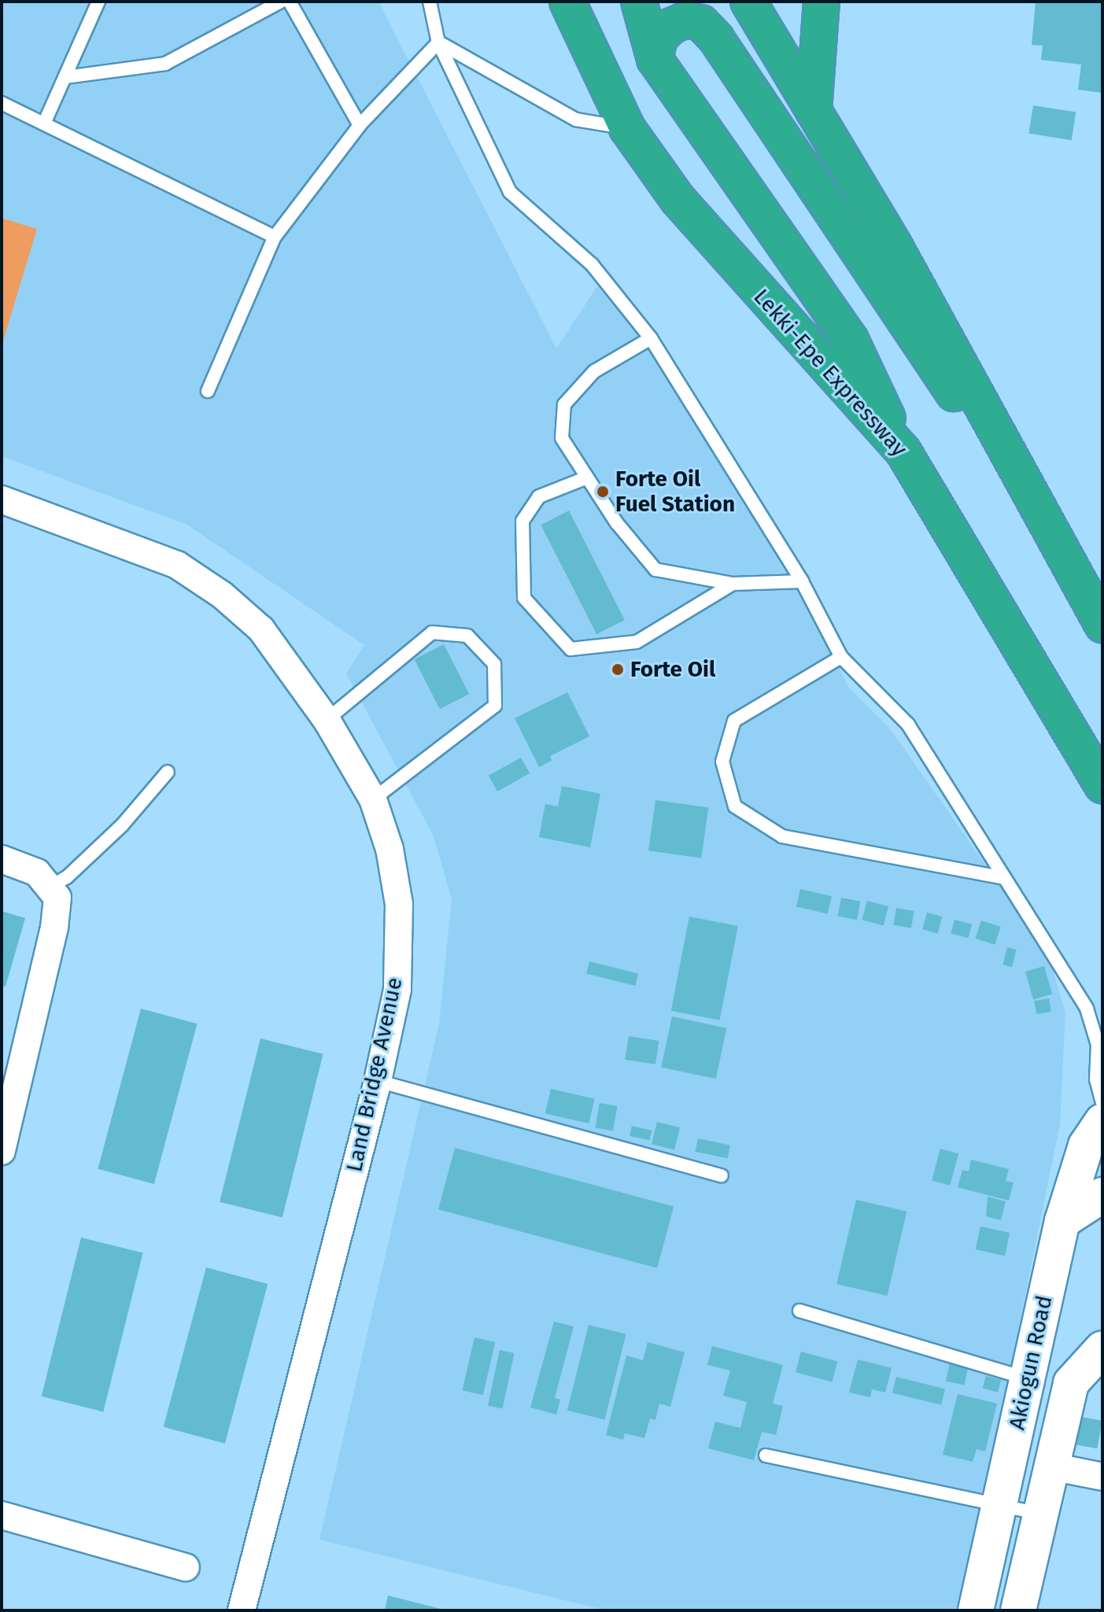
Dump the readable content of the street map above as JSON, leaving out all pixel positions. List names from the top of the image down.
{
  "streets": {
    "highway": ["Lekki-Epe Expressway"],
    "street": ["Land Bridge Avenue", "Akiogun Road"]
  },
  "places": ["Forte Oil Fuel Station", "Forte Oil"]
}
